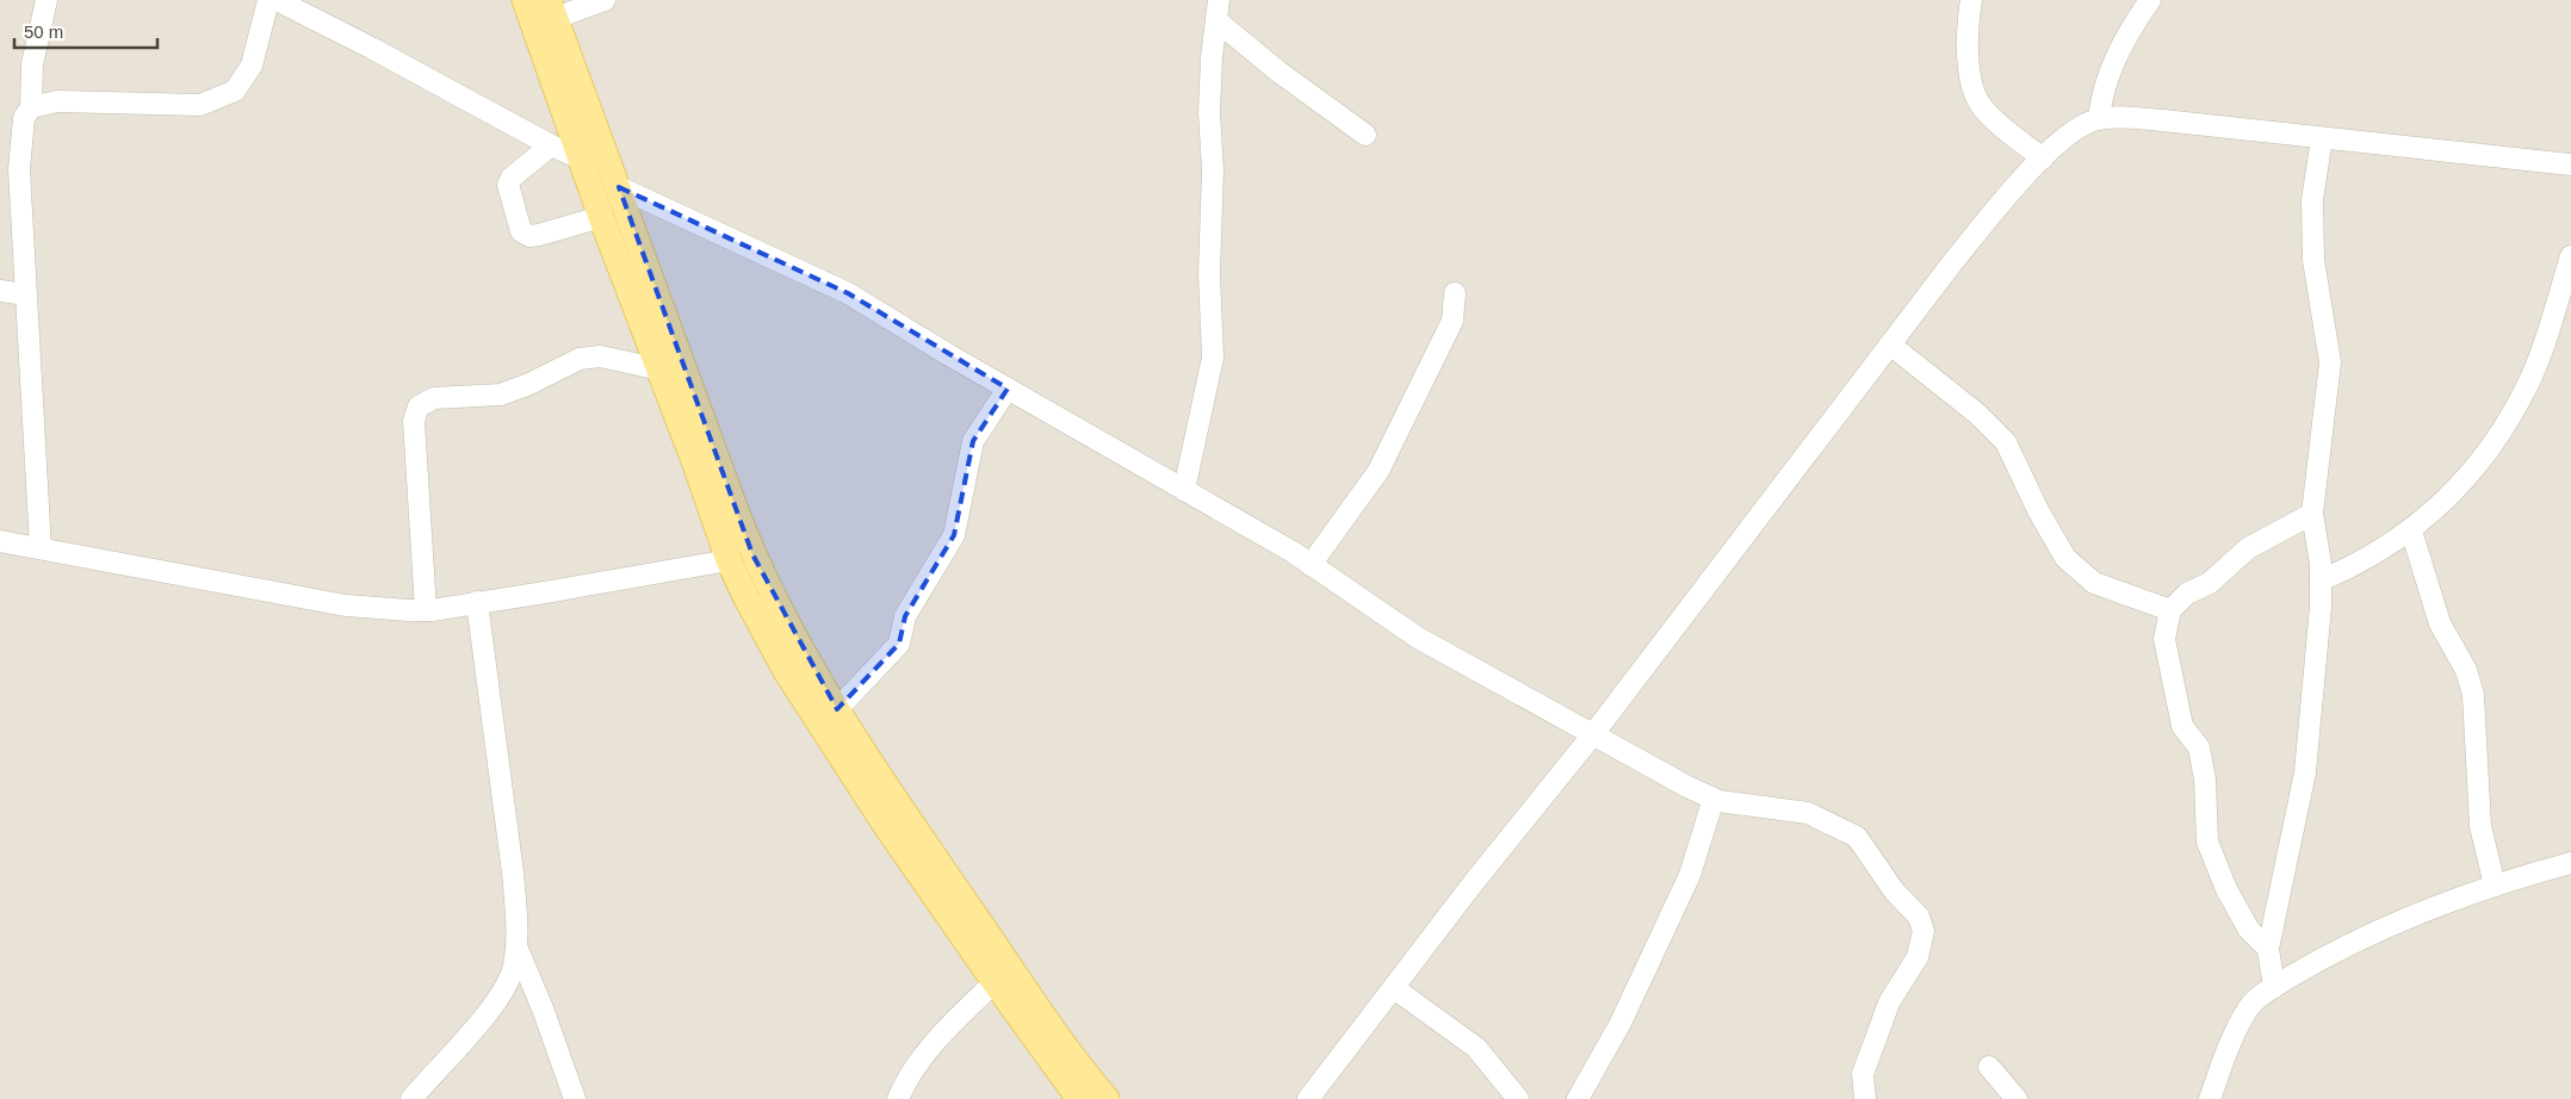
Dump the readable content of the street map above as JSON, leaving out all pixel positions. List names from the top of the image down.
{
  "scale_bar": "50 m"
}
